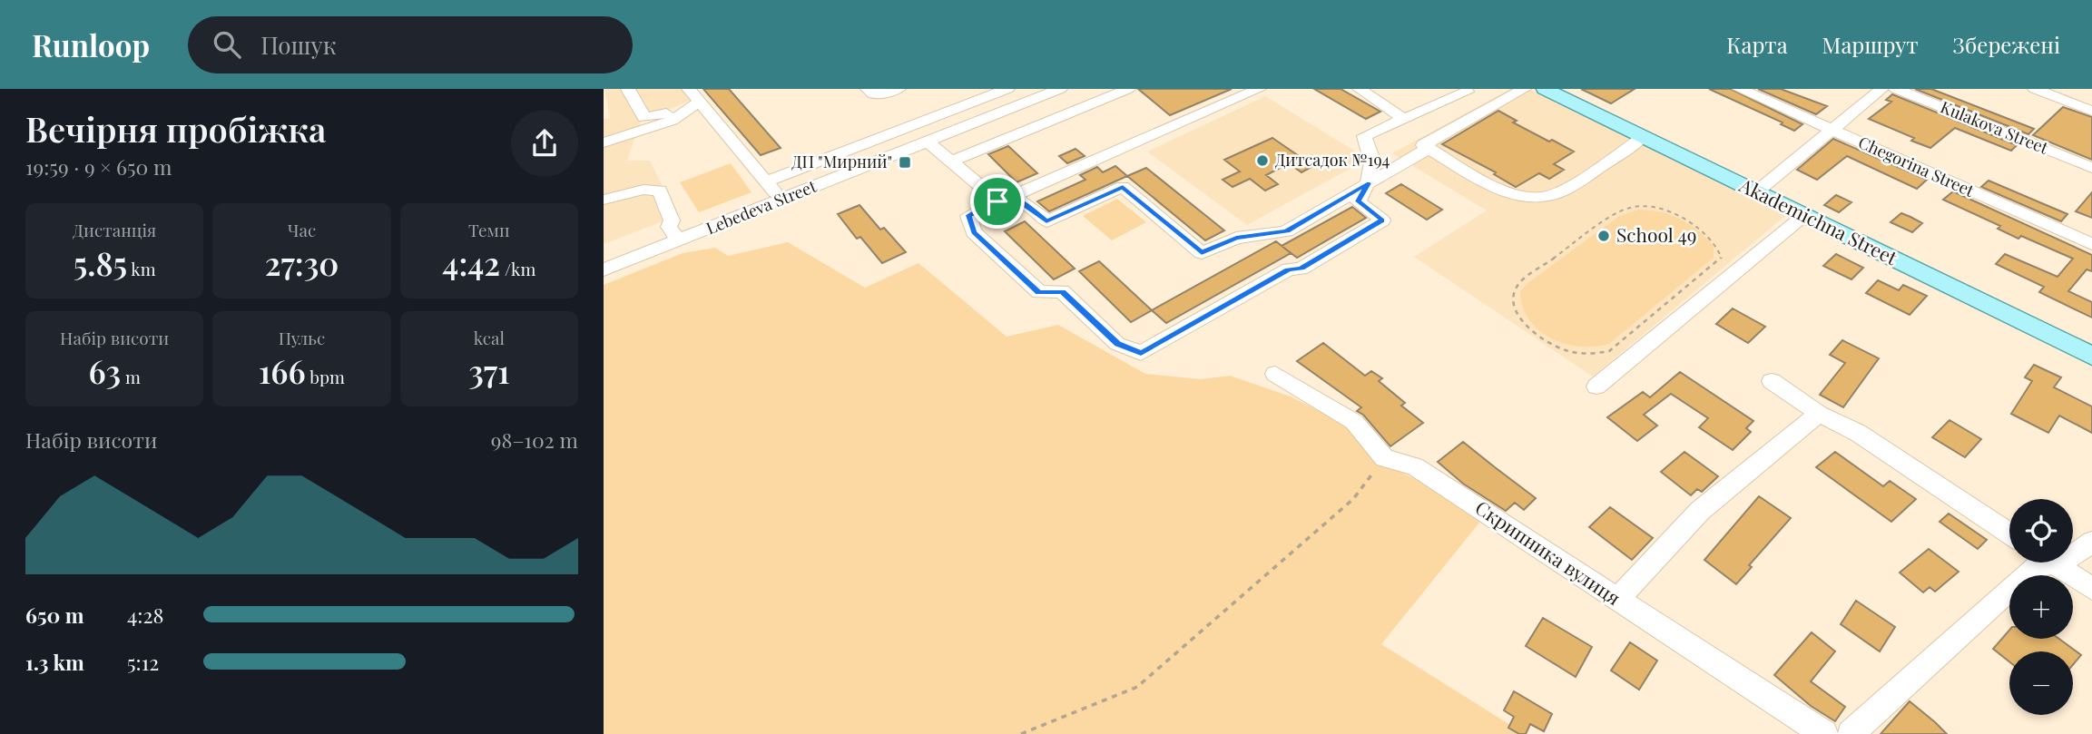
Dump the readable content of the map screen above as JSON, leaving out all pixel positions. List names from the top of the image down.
{
  "streets": {
    "main road": ["Akademichna Street"],
    "street": [
      "Kulakova Street",
      "Chegorina Street",
      "Lebedeva Street",
      "Скрипника вулиця"
    ]
  },
  "places": {
    "other": ["Дитсадок №194", "School 49"],
    "transit": ["ДП \"Мирний\""]
  },
  "page": {
    "header": "Runloop",
    "search": "Пошук",
    "nav": ["Карта", "Маршрут", "Збережені"],
    "heading": ["Вечірня пробіжка", "19:59 · 9 × 650 m"],
    "stats": [
      ["Дистанція", "5.85 km"],
      ["Час", "27:30"],
      ["Темп", "4:42 /km"],
      ["Набір висоти", "63 m"],
      ["Пульс", "166 bpm"],
      ["kcal", "371"]
    ],
    "chart": ["Набір висоти", "98–102 m"],
    "map_buttons": ["+", "−"],
    "list": [
      {
        "name": "650 m",
        "note": "4:28"
      },
      {
        "name": "1.3 km",
        "note": "5:12"
      }
    ]
  }
}
